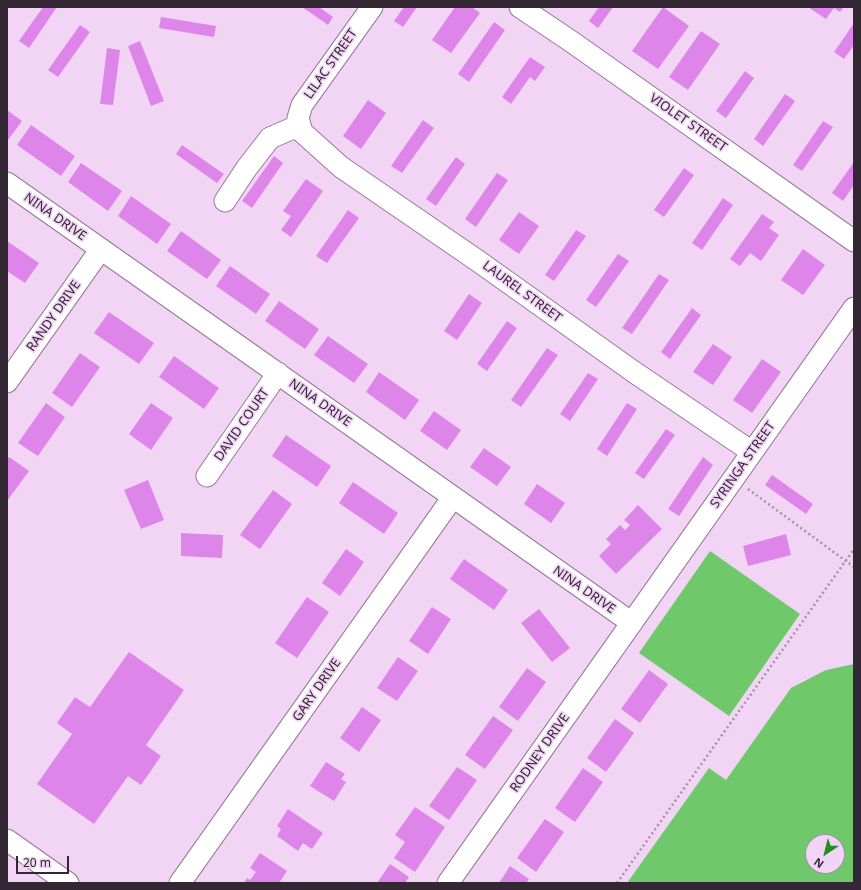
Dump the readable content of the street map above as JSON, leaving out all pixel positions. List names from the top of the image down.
{
  "streets": {
    "street": [
      "LILAC STREET",
      "VIOLET STREET",
      "NINA DRIVE",
      "LAUREL STREET",
      "RANDY DRIVE",
      "DAVID COURT",
      "SYRINGA STREET",
      "GARY DRIVE",
      "RODNEY DRIVE"
    ]
  },
  "crossings": [
    ["LILAC STREET", "LAUREL STREET"],
    ["NINA DRIVE", "RANDY DRIVE"],
    ["NINA DRIVE", "DAVID COURT"],
    ["NINA DRIVE", "SYRINGA STREET"],
    ["NINA DRIVE", "GARY DRIVE"],
    ["NINA DRIVE", "RODNEY DRIVE"],
    ["LAUREL STREET", "SYRINGA STREET"],
    ["SYRINGA STREET", "RODNEY DRIVE"]
  ],
  "scale_bar": "20 m",
  "north": "bottom left"
}
